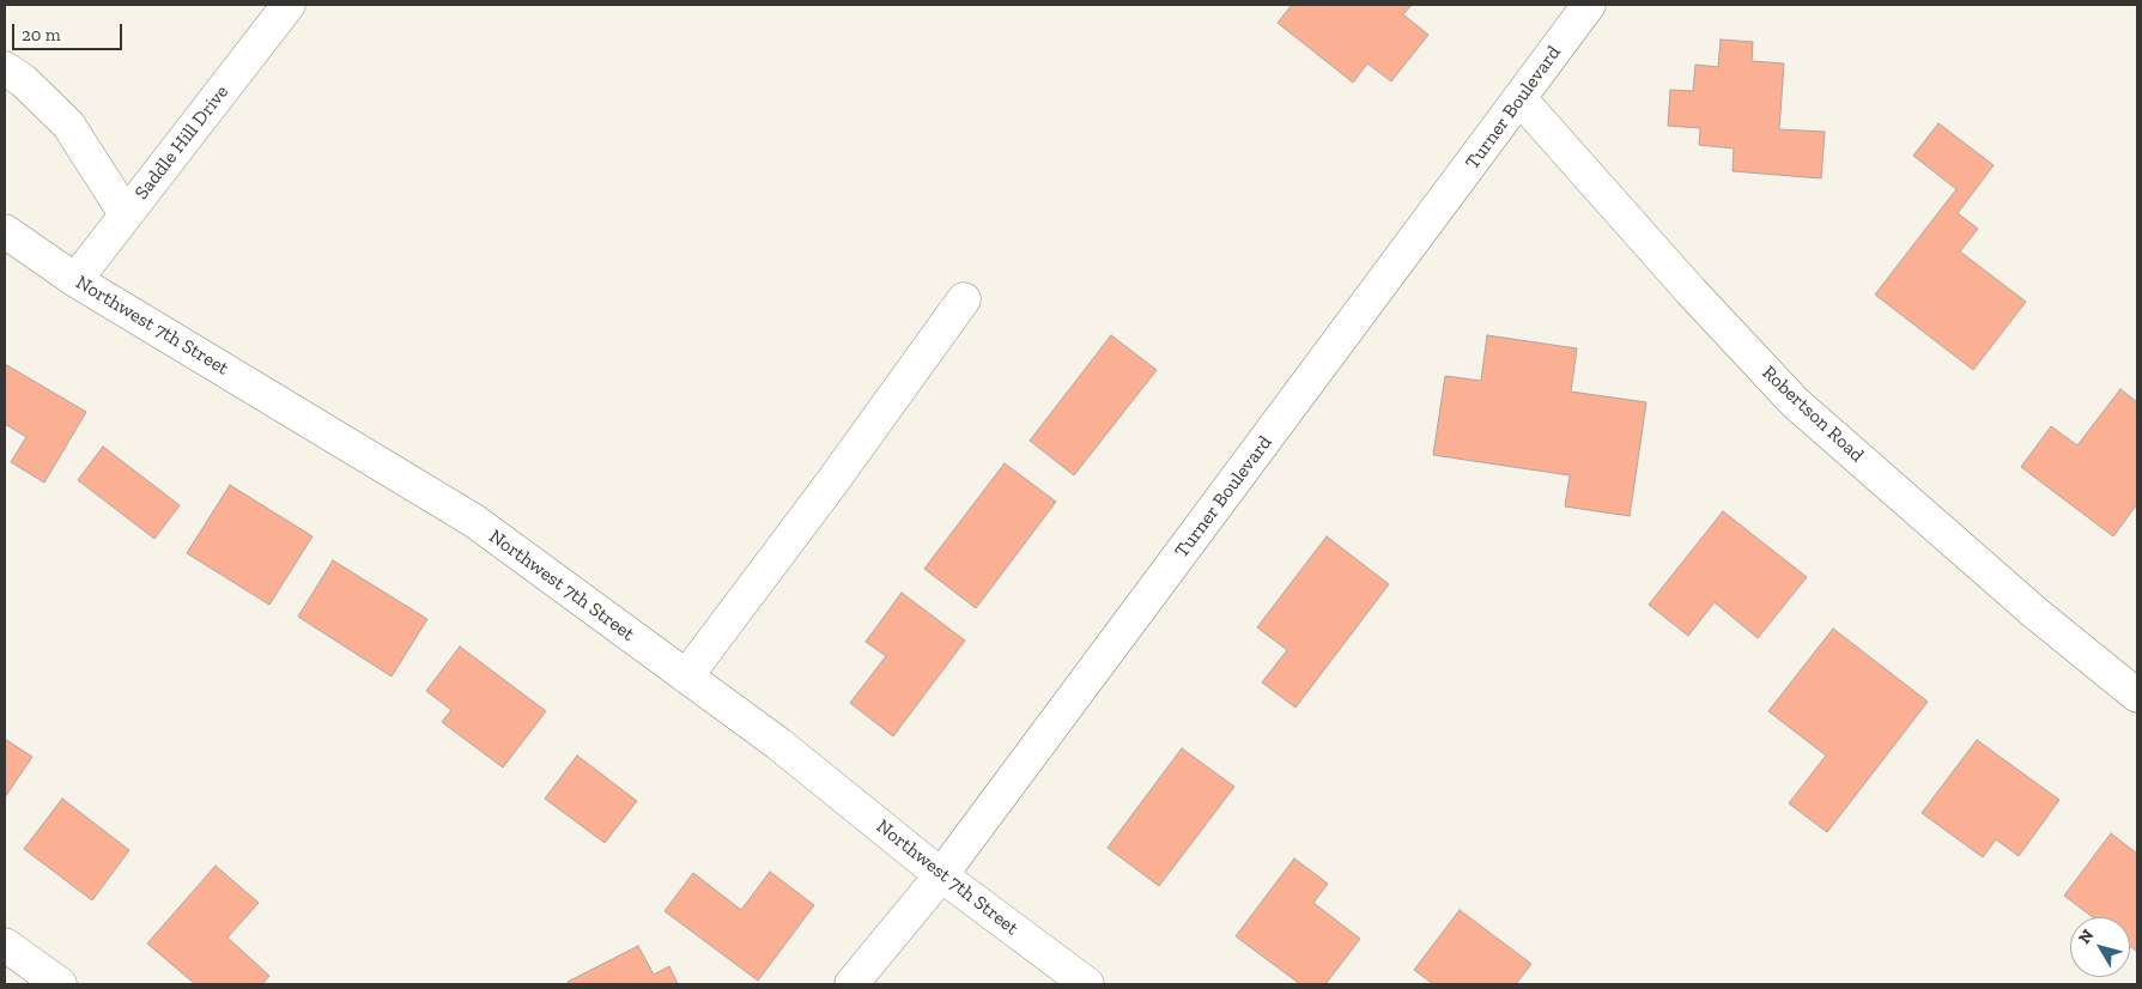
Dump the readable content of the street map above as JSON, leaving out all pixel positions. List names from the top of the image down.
{
  "streets": {
    "street": [
      "Turner Boulevard",
      "Saddle Hill Drive",
      "Northwest 7th Street",
      "Robertson Road"
    ]
  },
  "crossings": [
    ["Turner Boulevard", "Northwest 7th Street"],
    ["Turner Boulevard", "Robertson Road"],
    ["Saddle Hill Drive", "Northwest 7th Street"]
  ],
  "scale_bar": "20 m",
  "north": "top left"
}
